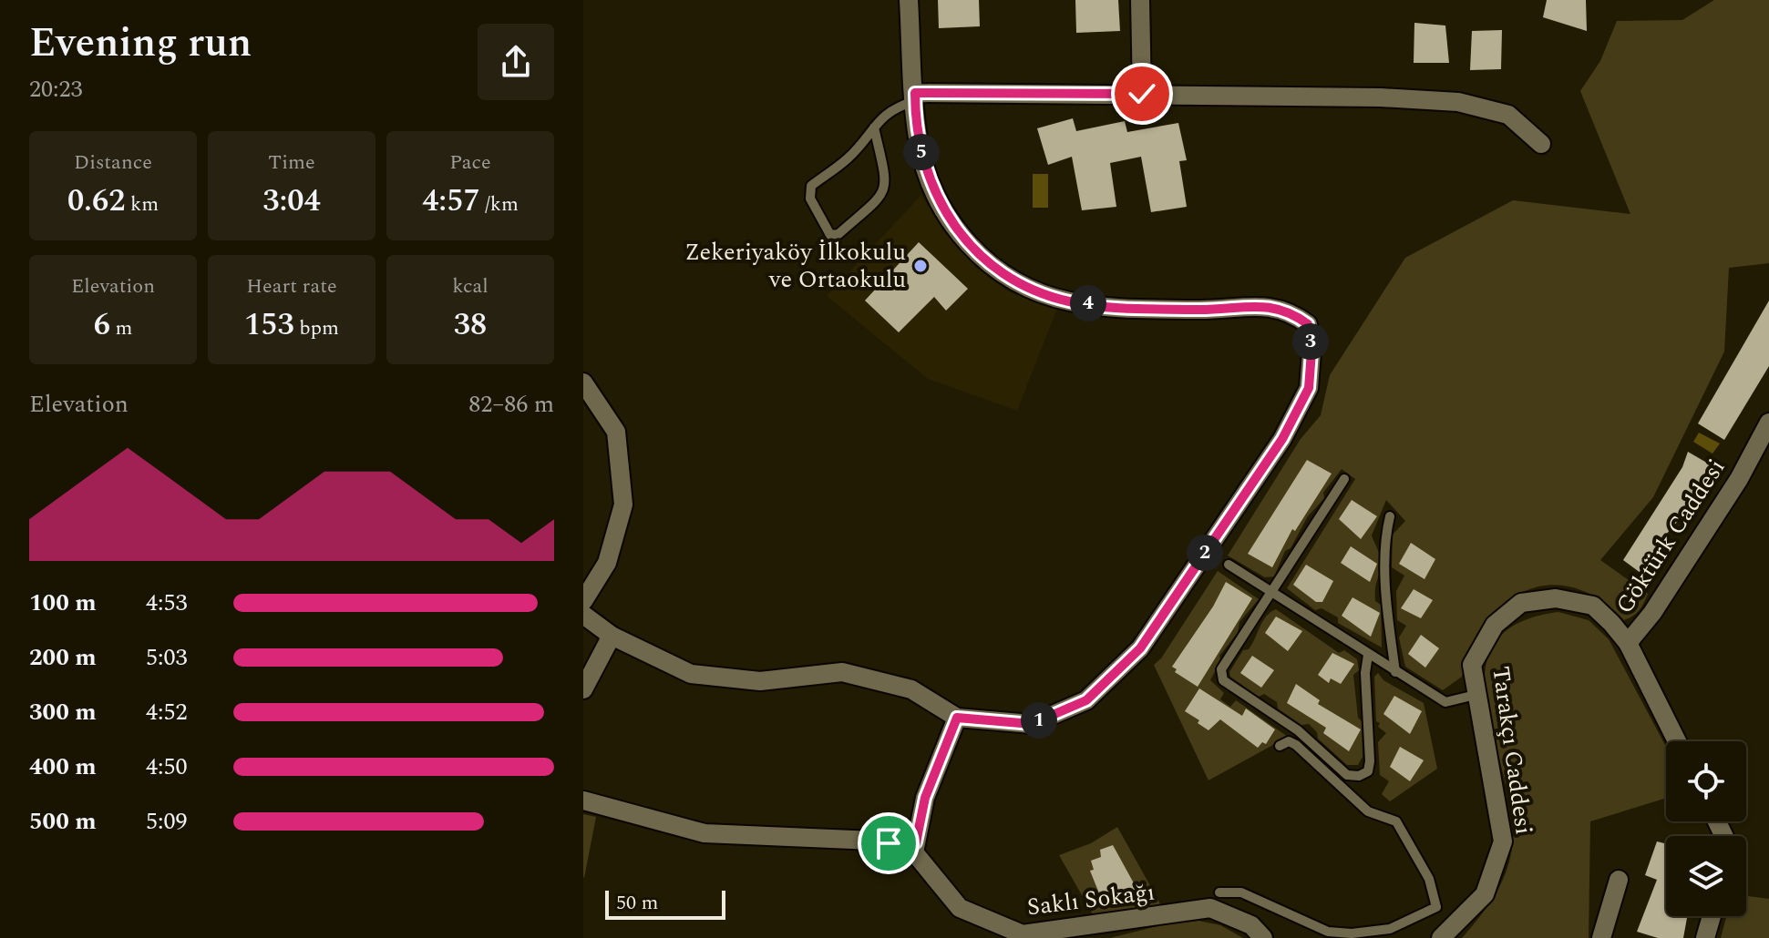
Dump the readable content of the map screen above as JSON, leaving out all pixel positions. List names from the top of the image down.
{
  "streets": {
    "street": ["Göktürk Caddesi", "Tarakçı Caddesi", "Saklı Sokağı"]
  },
  "crossings": [
    ["Göktürk Caddesi", "Tarakçı Caddesi"]
  ],
  "places": ["Zekeriyaköy İlkokulu ve Ortaokulu"],
  "scale_bar": "50 m",
  "page": {
    "heading": ["Evening run", "20:23"],
    "stats": [
      ["Distance", "0.62 km"],
      ["Time", "3:04"],
      ["Pace", "4:57 /km"],
      ["Elevation", "6 m"],
      ["Heart rate", "153 bpm"],
      ["kcal", "38"]
    ],
    "pins": [
      "5",
      "4",
      "3",
      "2",
      "1"
    ],
    "chart": ["Elevation", "82–86 m"],
    "list": [
      {
        "name": "100 m",
        "note": "4:53"
      },
      {
        "name": "200 m",
        "note": "5:03"
      },
      {
        "name": "300 m",
        "note": "4:52"
      },
      {
        "name": "400 m",
        "note": "4:50"
      },
      {
        "name": "500 m",
        "note": "5:09"
      }
    ],
    "scale": "50 m"
  }
}
